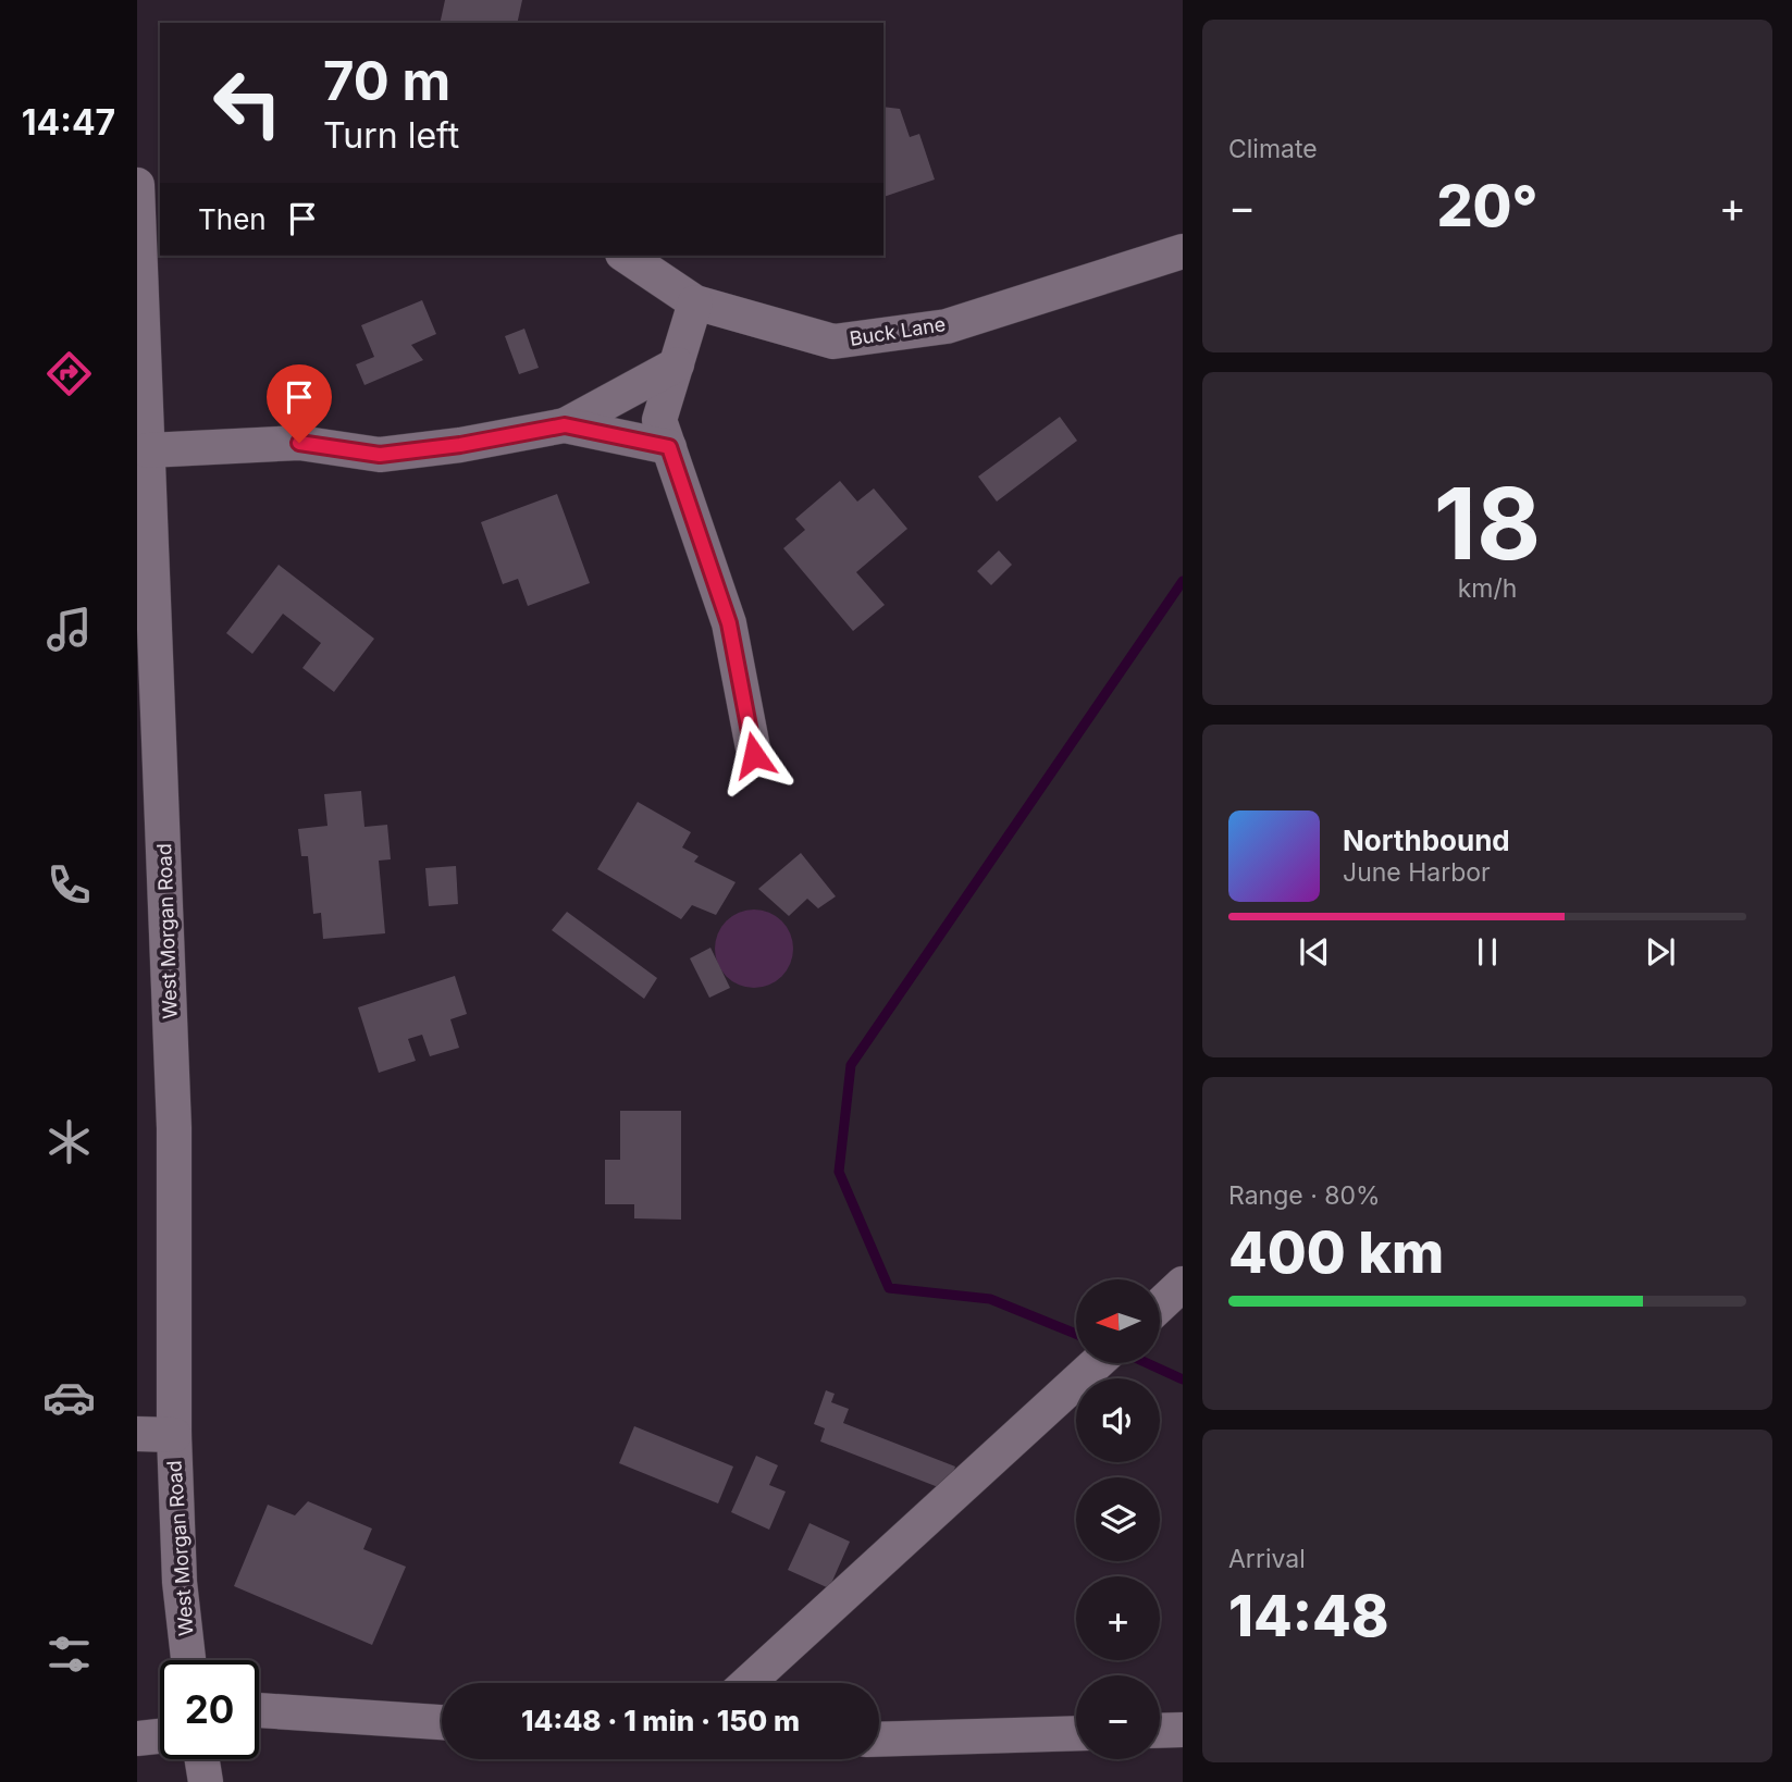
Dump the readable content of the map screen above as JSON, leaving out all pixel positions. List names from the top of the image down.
{
  "streets": {
    "street": ["Buck Lane", "West Morgan Road"]
  },
  "north": "left",
  "page": {
    "tabs": "14:47",
    "tile": [
      "Climate",
      ["18", "km/h"],
      ["Range · 80%", "400 km"],
      ["Arrival", "14:48"]
    ],
    "turn": ["70 m", "Turn left"],
    "heat": ["−", "20°", "+"],
    "then": "Then",
    "song": ["Northbound", "June Harbor"],
    "map_buttons": ["+", "−"],
    "limit": "20",
    "trip": "14:48 · 1 min · 150 m"
  }
}
